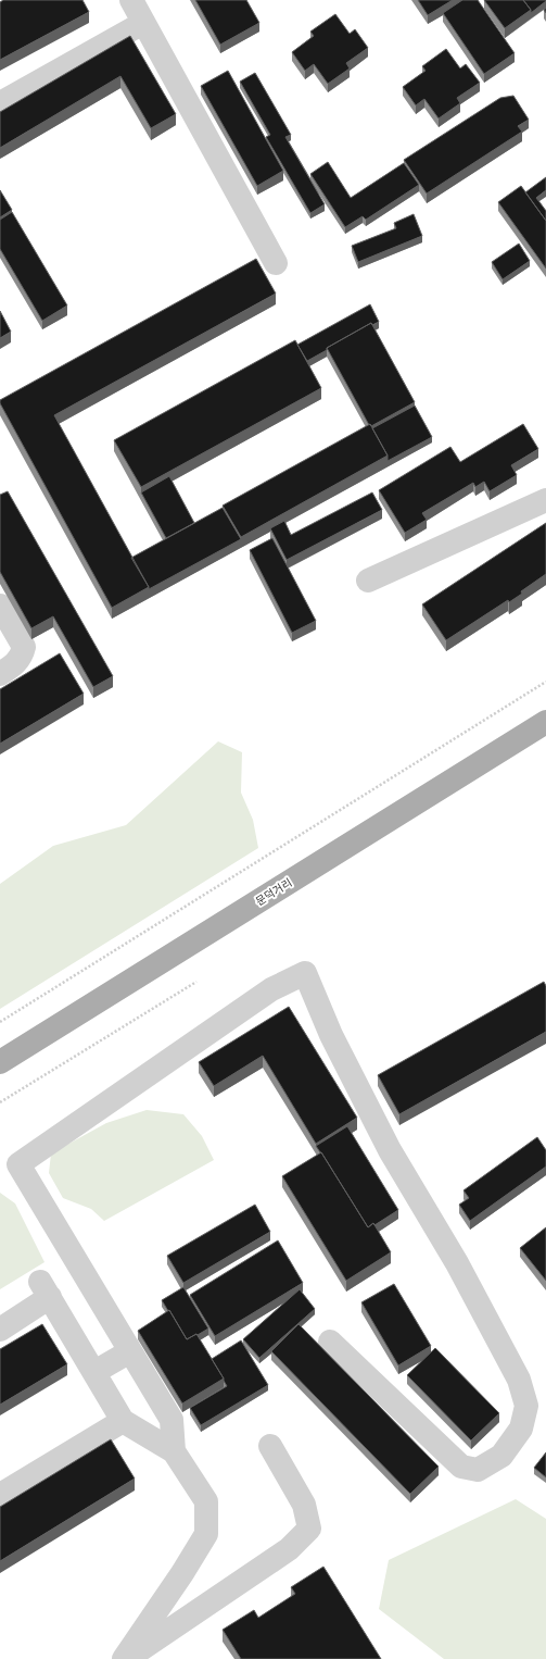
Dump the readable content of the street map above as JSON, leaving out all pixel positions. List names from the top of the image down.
{
  "streets": {
    "main road": ["문덕거리"]
  }
}
